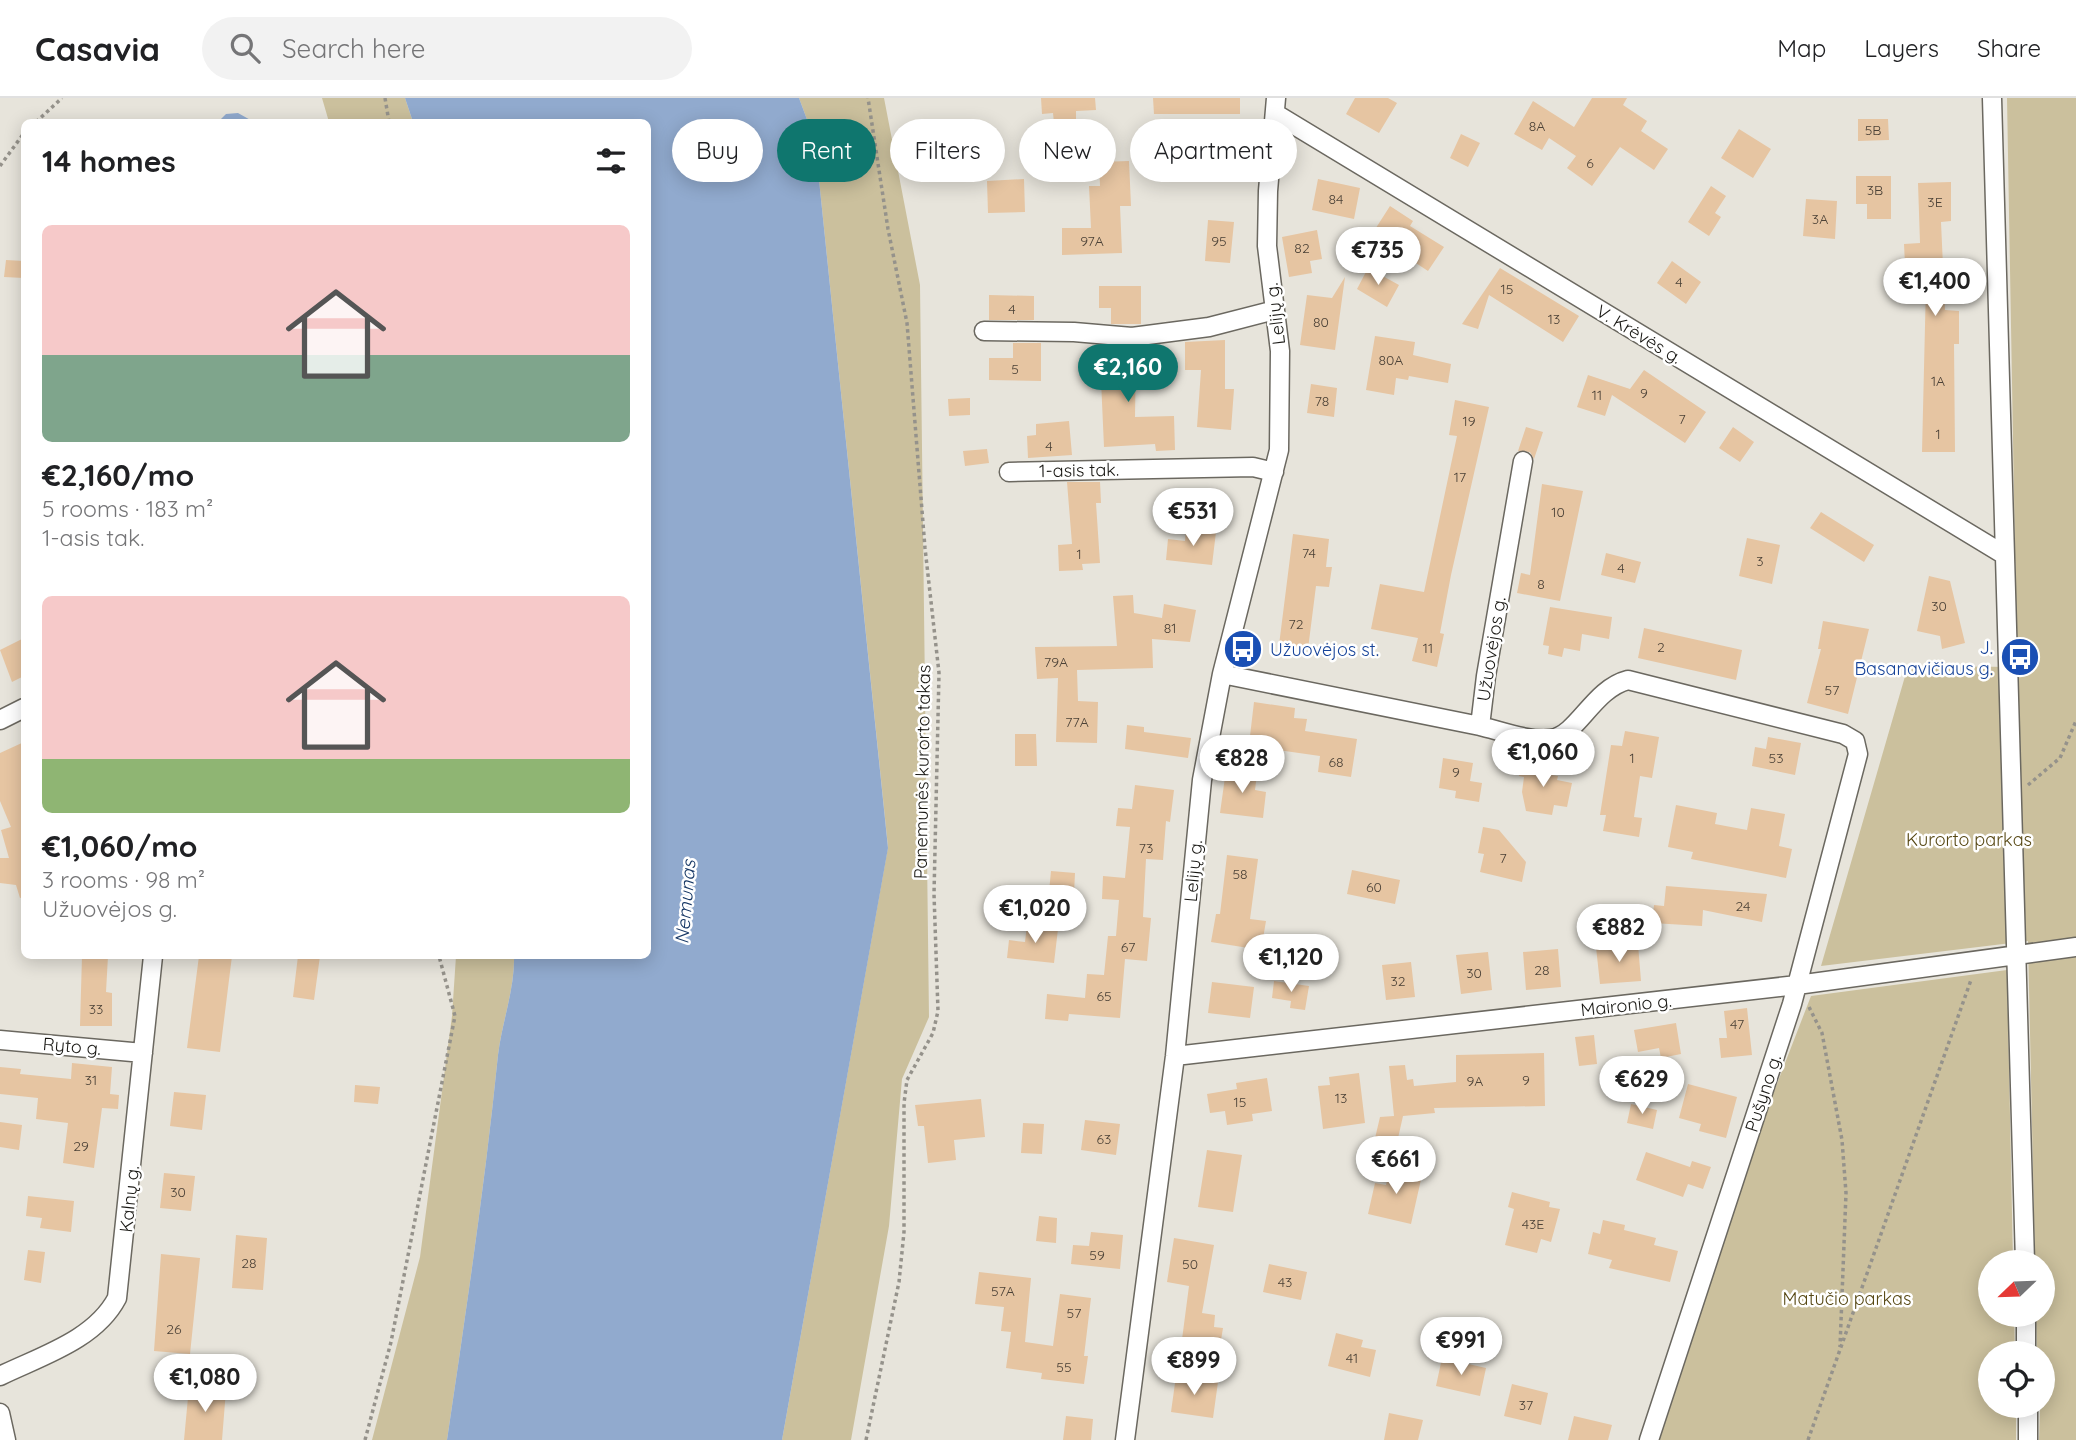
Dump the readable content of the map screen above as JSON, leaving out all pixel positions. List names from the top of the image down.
{
  "streets": {
    "street": [
      "Lelijų g.",
      "V. Krėvės g.",
      "1-asis tak.",
      "Užuovėjos g.",
      "Maironio g.",
      "Ryto g.",
      "Pušyno g.",
      "Kalnų g."
    ],
    "path": ["Panemunės kurorto takas"]
  },
  "crossings": [
    ["Lelijų g.", "V. Krėvės g."],
    ["Lelijų g.", "1-asis tak."],
    ["Lelijų g.", "Maironio g."],
    ["Užuovėjos g.", "Pušyno g."],
    ["Maironio g.", "Pušyno g."],
    ["Ryto g.", "Kalnų g."]
  ],
  "water": ["Nemunas"],
  "parks": ["Kurorto parkas", "Matučio parkas"],
  "places": {
    "bus stop": ["Užuovėjos st.", "J. Basanavičiaus g."]
  },
  "house_numbers": [
    "8A",
    "5B",
    "6",
    "3B",
    "84",
    "3E",
    "3A",
    "97A",
    "95",
    "82",
    "4",
    "15",
    "4",
    "13",
    "80",
    "80A",
    "5",
    "1A",
    "9",
    "11",
    "78",
    "7",
    "19",
    "1",
    "4",
    "17",
    "10",
    "74",
    "1",
    "3",
    "4",
    "8",
    "30",
    "72",
    "81",
    "2",
    "11",
    "79A",
    "57",
    "77A",
    "1",
    "53",
    "68",
    "9",
    "73",
    "7",
    "58",
    "60",
    "24",
    "67",
    "28",
    "30",
    "32",
    "65",
    "33",
    "47",
    "31",
    "9",
    "9A",
    "13",
    "15",
    "63",
    "29",
    "30",
    "43E",
    "59",
    "28",
    "50",
    "43",
    "57A",
    "57",
    "26",
    "41",
    "55",
    "37"
  ],
  "north": "bottom left",
  "page": {
    "header": "Casavia",
    "search": "Search here",
    "nav": ["Map", "Layers", "Share"],
    "chip": [
      "Buy",
      "Rent",
      "Filters",
      "New",
      "Apartment"
    ],
    "heading": "14 homes",
    "list": [
      {
        "name": "€2,160/mo",
        "note": "5 rooms · 183 m² · 1-asis tak."
      },
      {
        "name": "€1,060/mo",
        "note": "3 rooms · 98 m² · Užuovėjos g."
      }
    ],
    "price": [
      "€735",
      "€1,400",
      "€2,160",
      "€531",
      "€1,060",
      "€828",
      "€1,020",
      "€882",
      "€1,120",
      "€629",
      "€661",
      "€991",
      "€899",
      "€1,080"
    ]
  }
}
